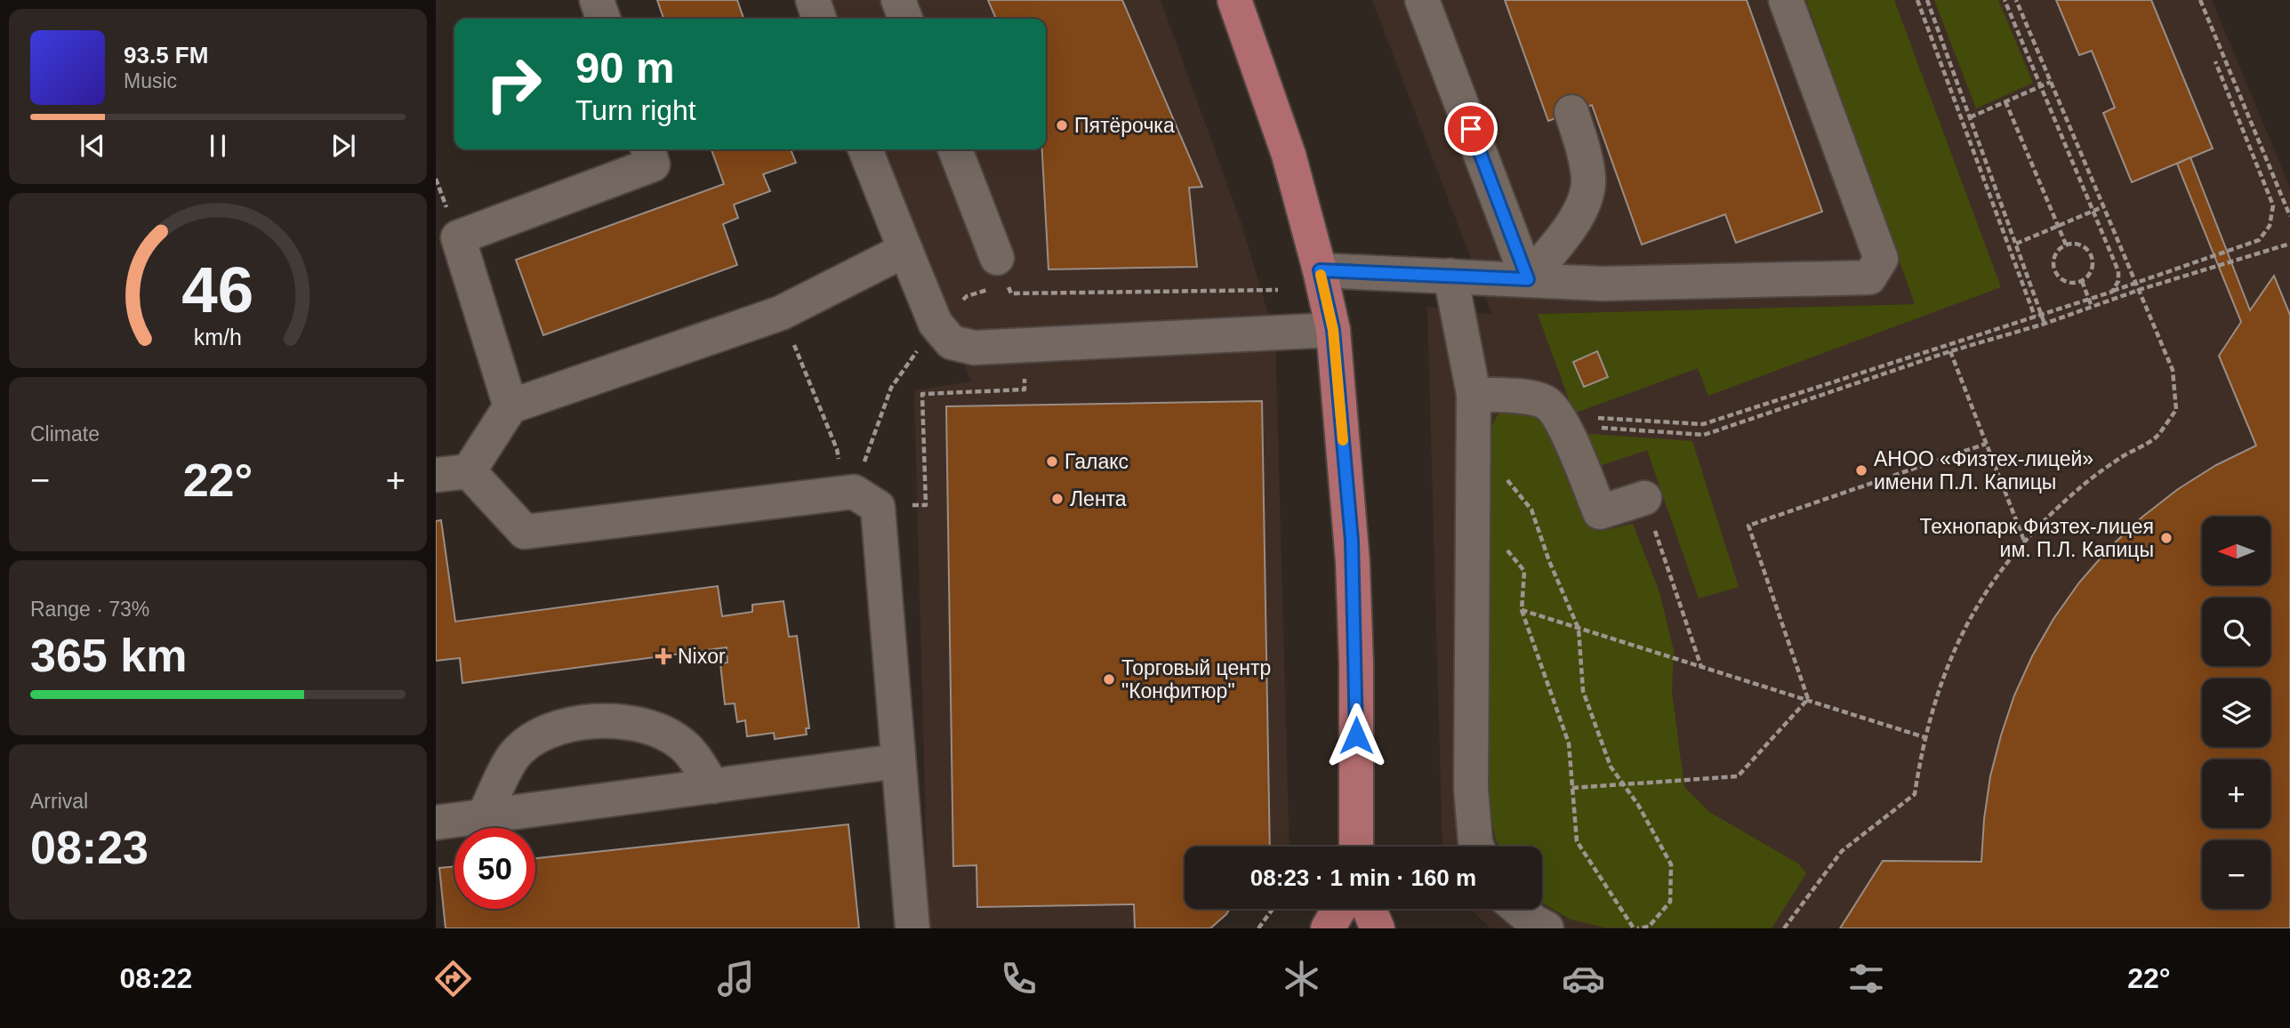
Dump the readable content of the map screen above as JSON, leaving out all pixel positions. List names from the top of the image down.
{
  "places": {
    "other": [
      "Пятёрочка",
      "Галакс",
      "АНОО «Физтех-лицей» имени П.Л. Капицы",
      "Лента",
      "Технопарк Физтех-лицея им. П.Л. Капицы",
      "Торговый центр \"Конфитюр\""
    ],
    "health": ["Nixor"]
  },
  "north": "left",
  "page": {
    "turn": ["90 m", "Turn right"],
    "song": ["93.5 FM", "Music"],
    "tile": [
      "Climate",
      ["Range · 73%", "365 km"],
      ["Arrival", "08:23"]
    ],
    "heat": ["−", "22°", "+"],
    "map_buttons": ["+", "−"],
    "limit": "50",
    "trip": "08:23 · 1 min · 160 m",
    "tabs": ["08:22", "22°"],
    "gauge": ["46", "km/h"]
  }
}
